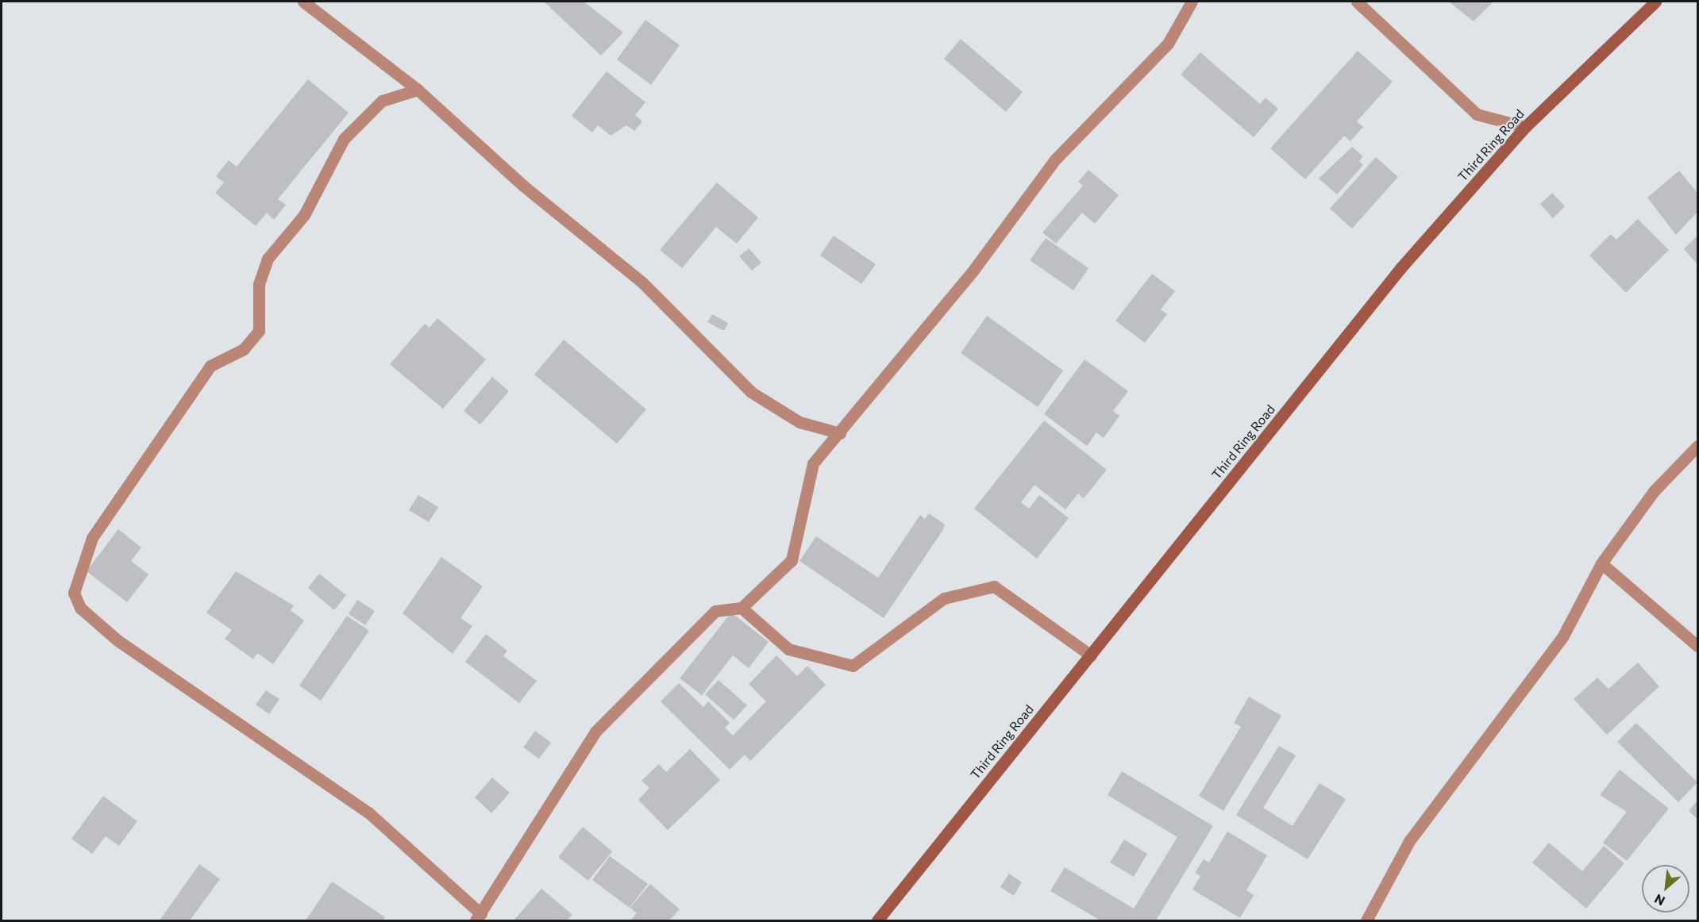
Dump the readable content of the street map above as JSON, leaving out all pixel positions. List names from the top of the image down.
{
  "streets": {
    "street": ["Third Ring Road"]
  },
  "north": "bottom left"
}
